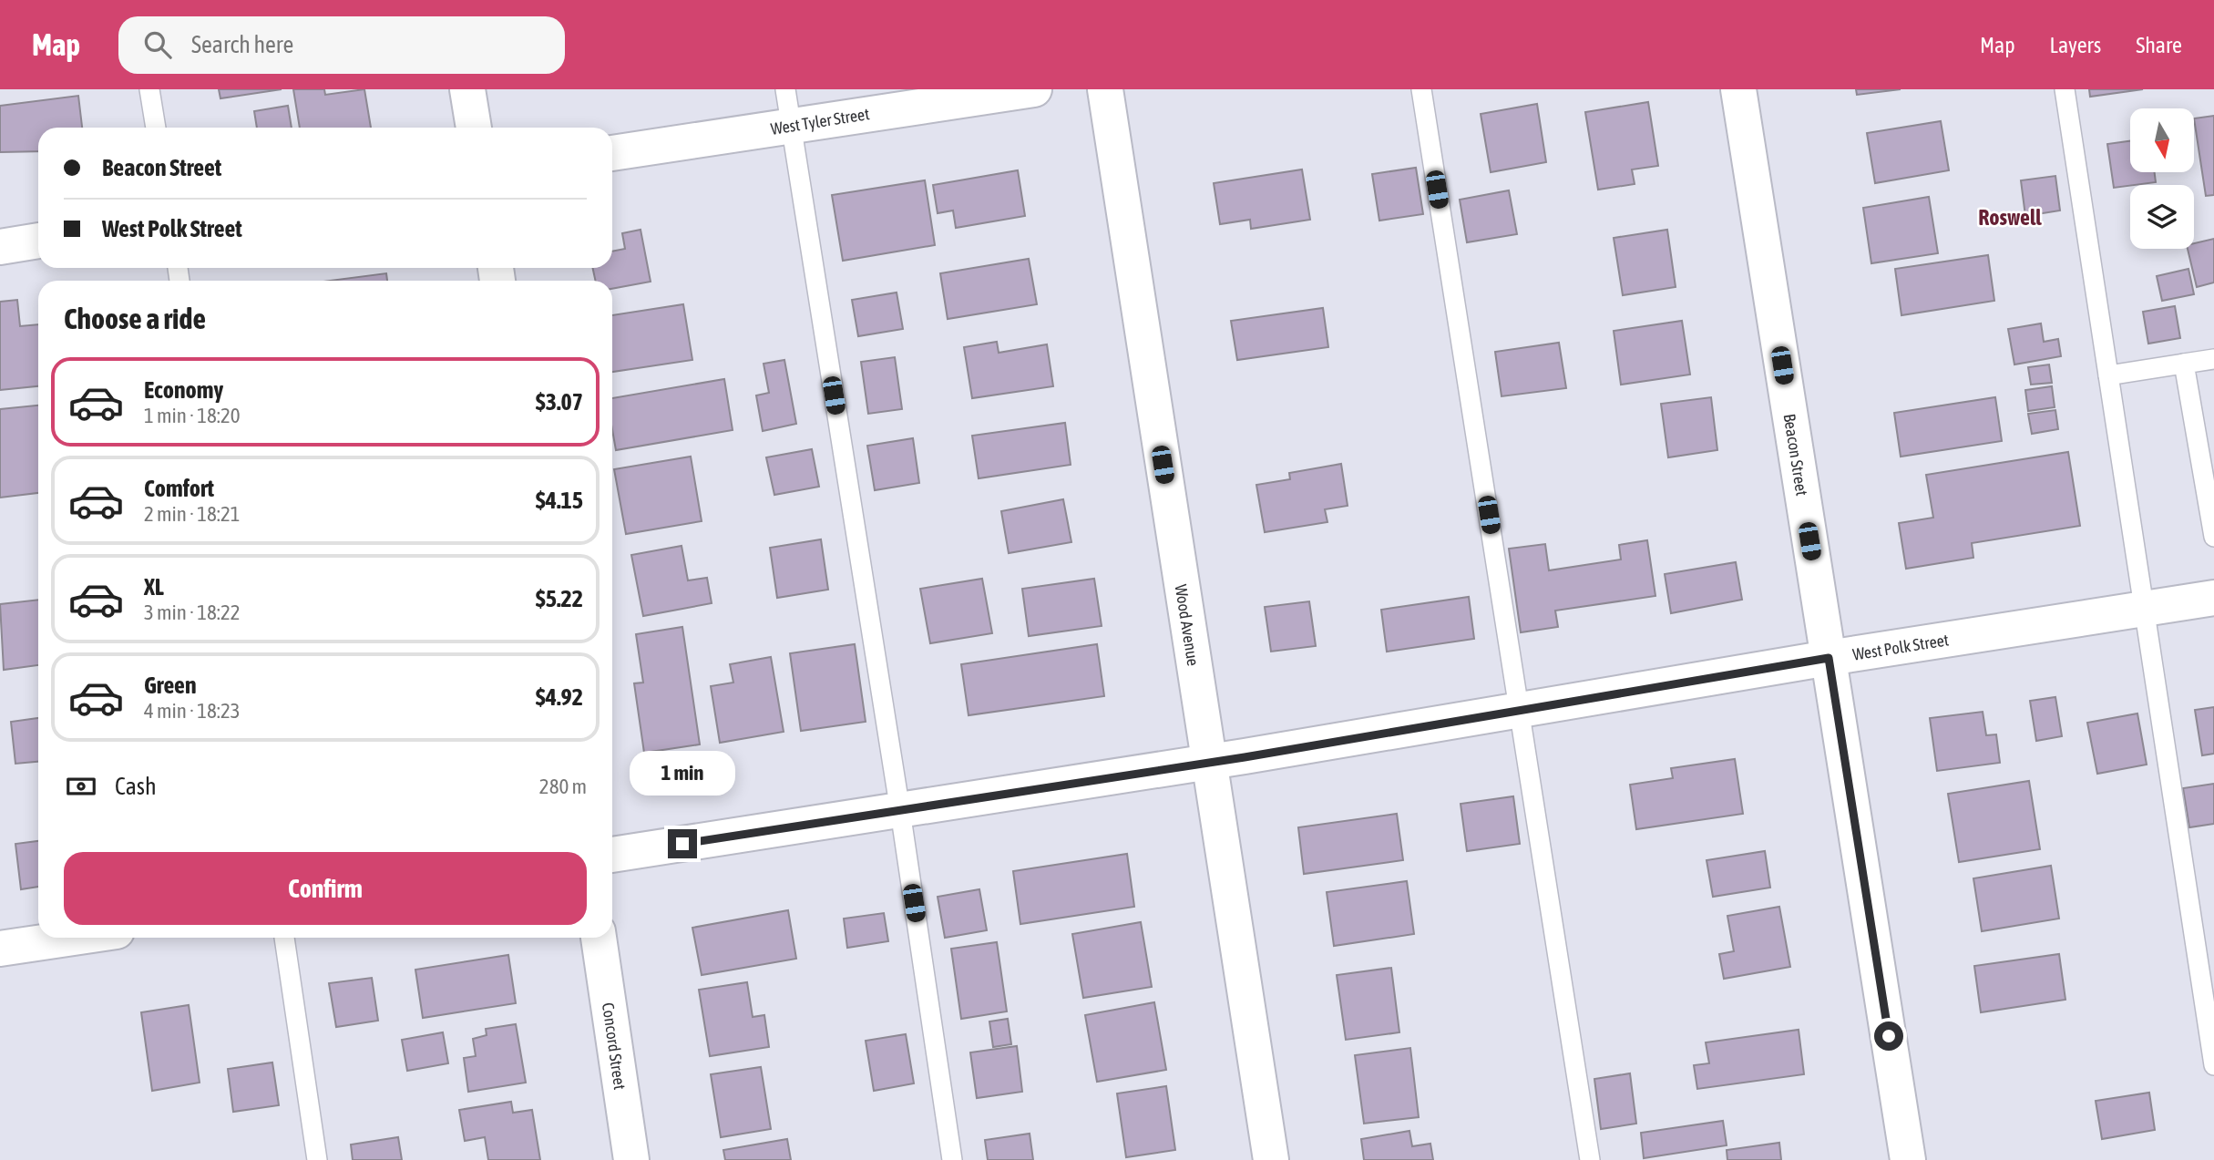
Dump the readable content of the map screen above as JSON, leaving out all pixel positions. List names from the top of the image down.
{
  "streets": {
    "street": [
      "West Tyler Street",
      "Beacon Street",
      "Wood Avenue",
      "West Polk Street",
      "Concord Street"
    ]
  },
  "crossings": [
    ["Beacon Street", "West Polk Street"],
    ["Wood Avenue", "West Polk Street"]
  ],
  "districts": ["Roswell"],
  "north": "bottom",
  "page": {
    "header": "Map",
    "search": "Search here",
    "nav": ["Map", "Layers", "Share"],
    "banner": ["Beacon Street", "West Polk Street"],
    "heading": "Choose a ride",
    "list": [
      {
        "name": "Economy",
        "note": "1 min · 18:20",
        "value": "$3.07"
      },
      {
        "name": "Comfort",
        "note": "2 min · 18:21",
        "value": "$4.15"
      },
      {
        "name": "XL",
        "note": "3 min · 18:22",
        "value": "$5.22"
      },
      {
        "name": "Green",
        "note": "4 min · 18:23",
        "value": "$4.92"
      }
    ],
    "bubble": "1 min",
    "pay": ["Cash", "280 m"],
    "buttons": "Confirm"
  }
}
